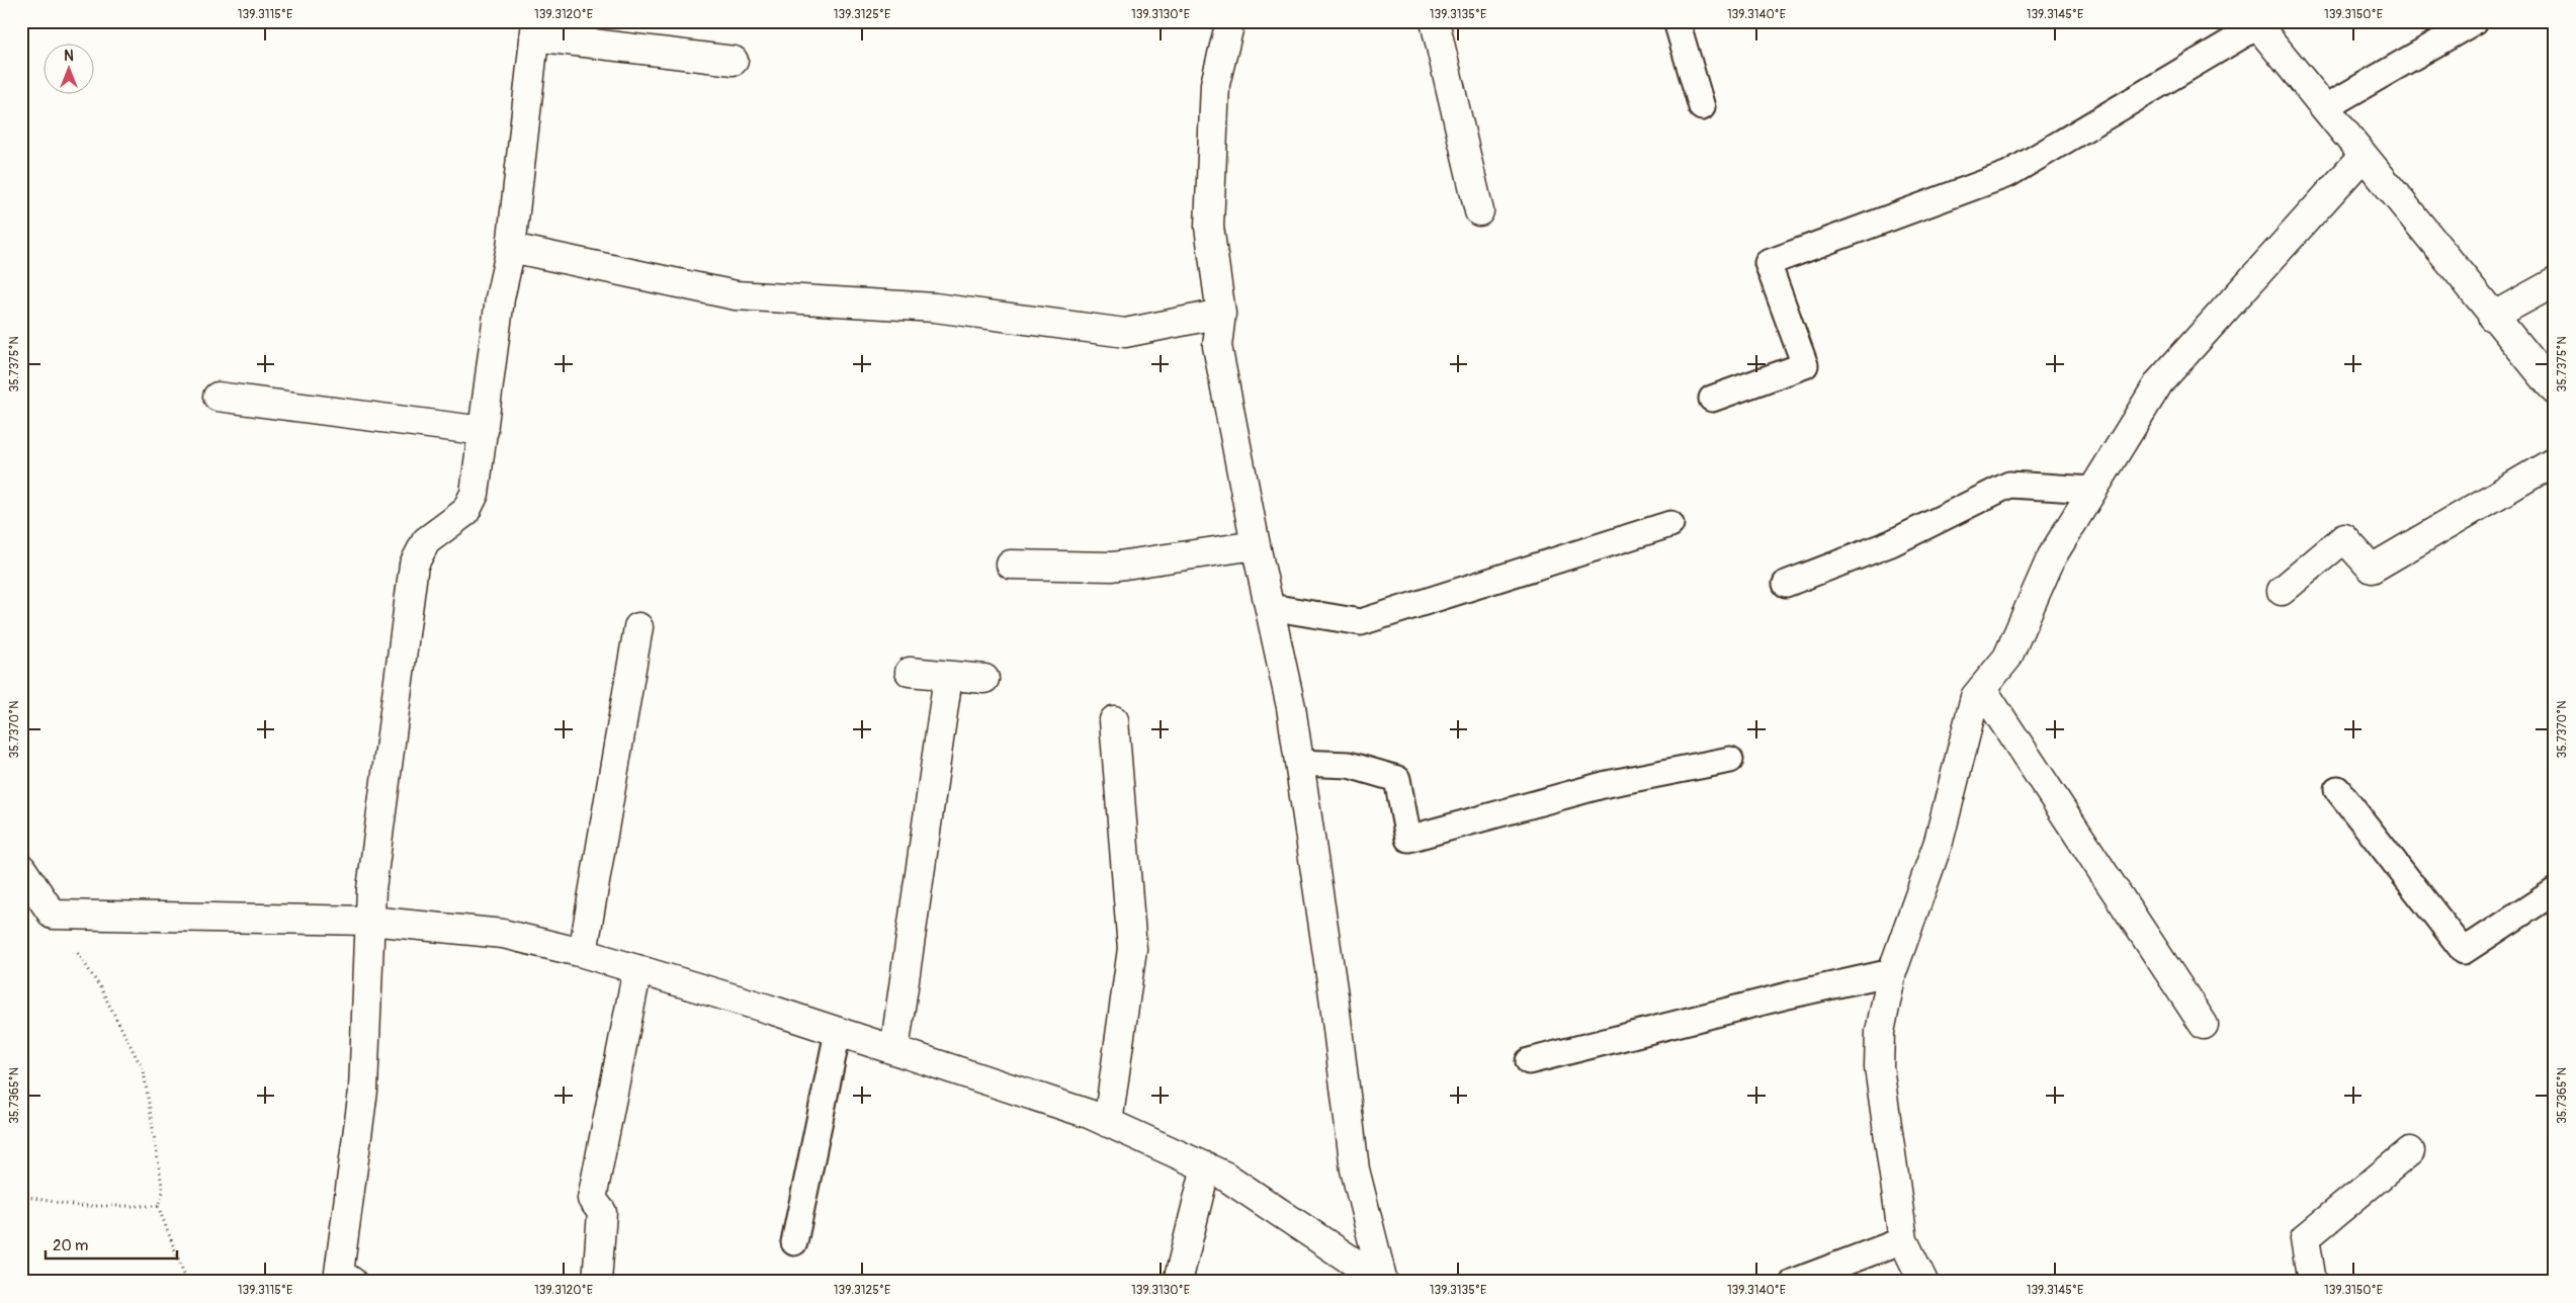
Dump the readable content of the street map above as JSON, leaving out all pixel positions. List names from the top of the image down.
{
  "scale_bar": "20 m",
  "north": "top",
  "coordinates": [
    "139.3115°E",
    "139.3120°E",
    "139.3125°E",
    "139.3130°E",
    "139.3135°E",
    "139.3140°E",
    "139.3145°E",
    "139.3150°E",
    "35.7375°N",
    "35.7370°N",
    "35.7365°N"
  ]
}
